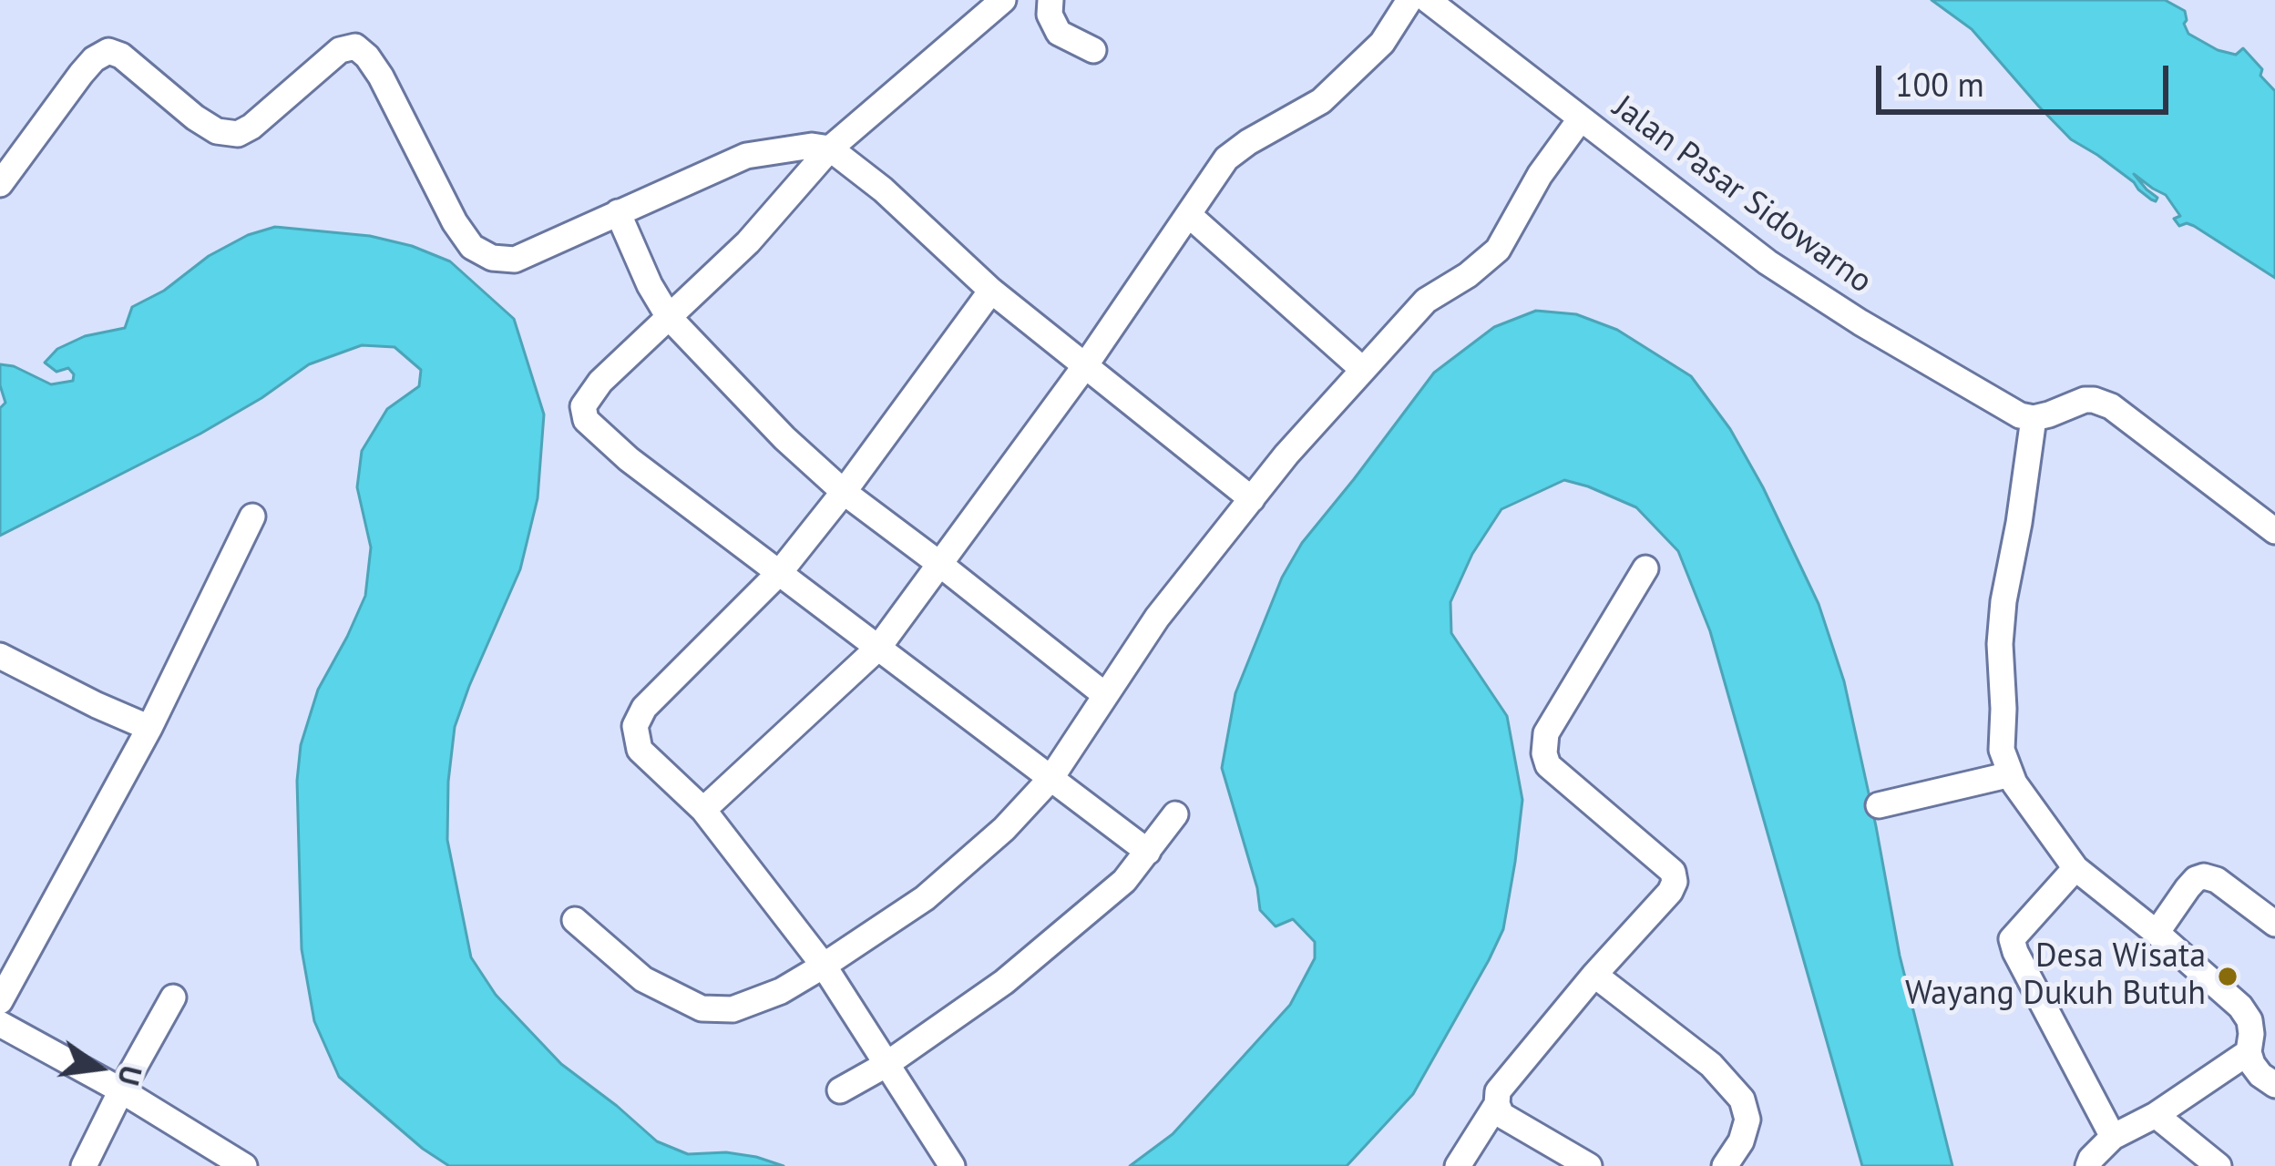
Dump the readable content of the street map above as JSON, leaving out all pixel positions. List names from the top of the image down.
{
  "streets": {
    "street": ["Jalan Pasar Sidowarno"]
  },
  "places": ["Desa Wisata Wayang Dukuh Butuh"],
  "scale_bar": "100 m",
  "north": "right"
}
